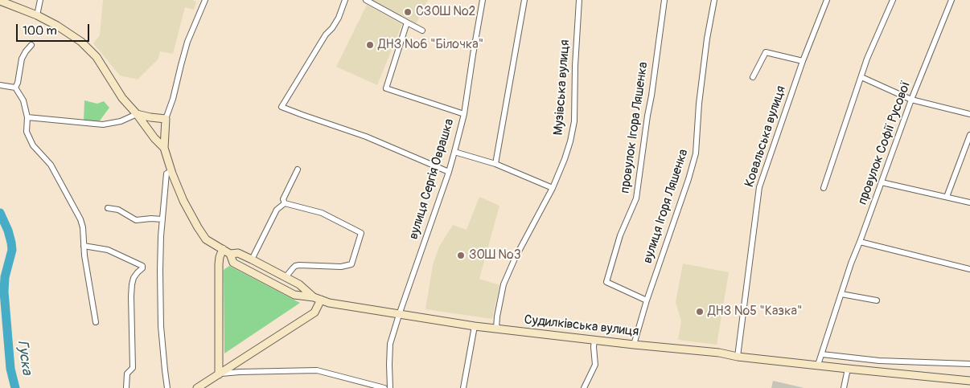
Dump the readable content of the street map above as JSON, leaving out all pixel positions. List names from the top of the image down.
{
  "streets": {
    "main road": ["Судилківська вулиця"],
    "street": [
      "Музівська вулиця",
      "провулок Ігора Ляшенка",
      "Ковальська вулиця",
      "провулок Софії Русової",
      "вулиця Сергія Оврашка",
      "вулиця Ігоря Ляшенка"
    ]
  },
  "crossings": [
    ["Музівська вулиця", "Судилківська вулиця"],
    ["провулок Ігора Ляшенка", "вулиця Ігоря Ляшенка"],
    ["Ковальська вулиця", "Судилківська вулиця"],
    ["провулок Софії Русової", "Судилківська вулиця"],
    ["вулиця Сергія Оврашка", "Судилківська вулиця"],
    ["вулиця Ігоря Ляшенка", "Судилківська вулиця"]
  ],
  "water": ["Гуска"],
  "places": [
    "СЗОШ №2",
    "ДНЗ №6 \"Білочка\"",
    "ЗОШ №3",
    "ДНЗ №5 \"Казка\""
  ],
  "scale_bar": "100 m"
}
